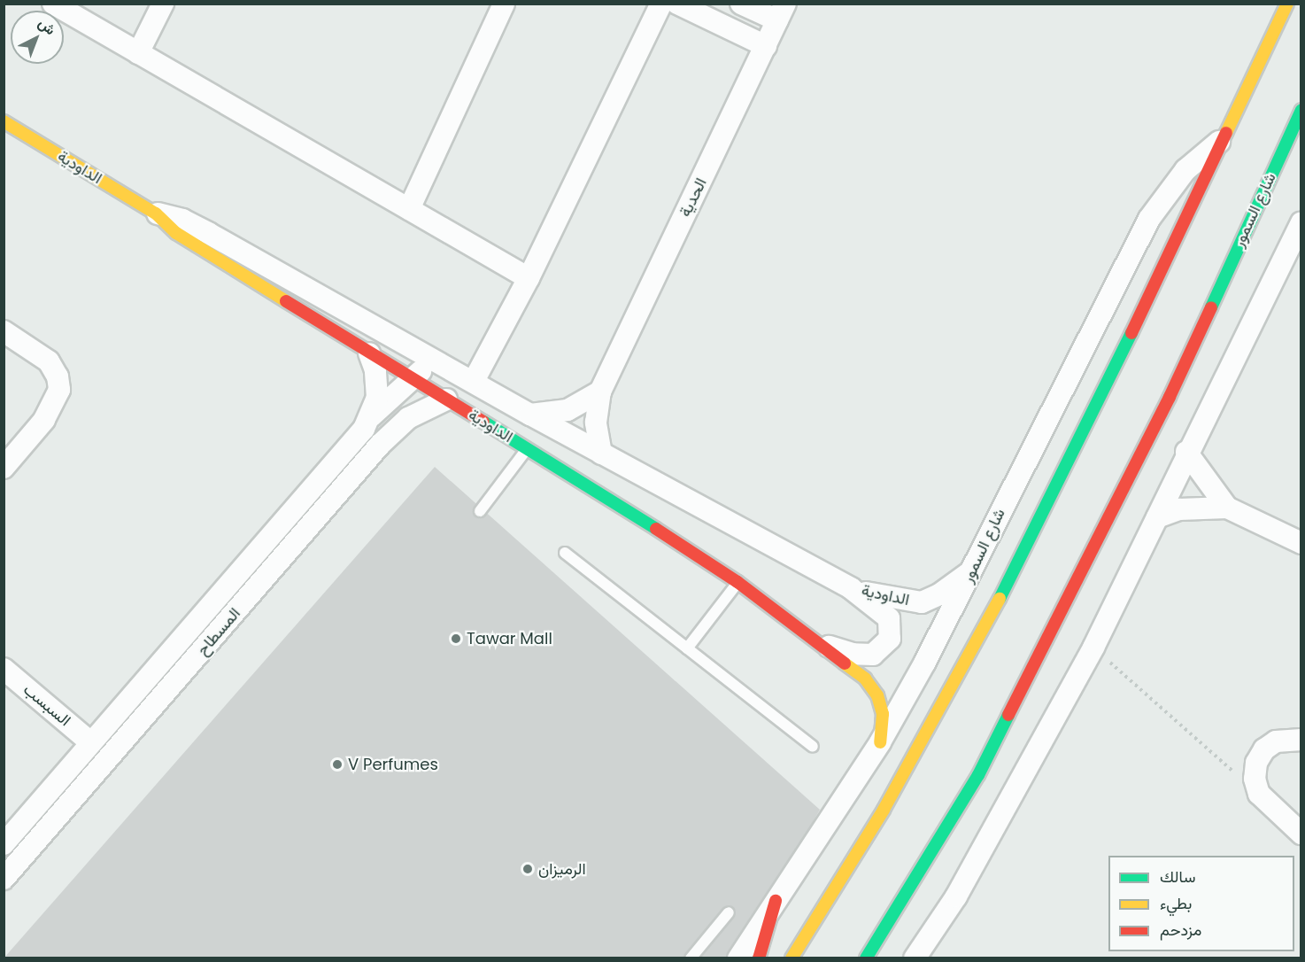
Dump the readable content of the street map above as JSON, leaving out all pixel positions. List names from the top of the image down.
{
  "streets": {
    "main road": ["الداودية", "شارع السمور"],
    "street": ["الحدية", "المسطاح", "السبسب"]
  },
  "crossings": [
    ["الداودية", "الحدية"],
    ["الداودية", "شارع السمور"],
    ["الداودية", "المسطاح"],
    ["المسطاح", "السبسب"]
  ],
  "places": ["Tawar Mall", "V Perfumes", "الرميزان"],
  "legend": ["سالك", "بطيء", "مزدحم"],
  "north": "top right"
}
